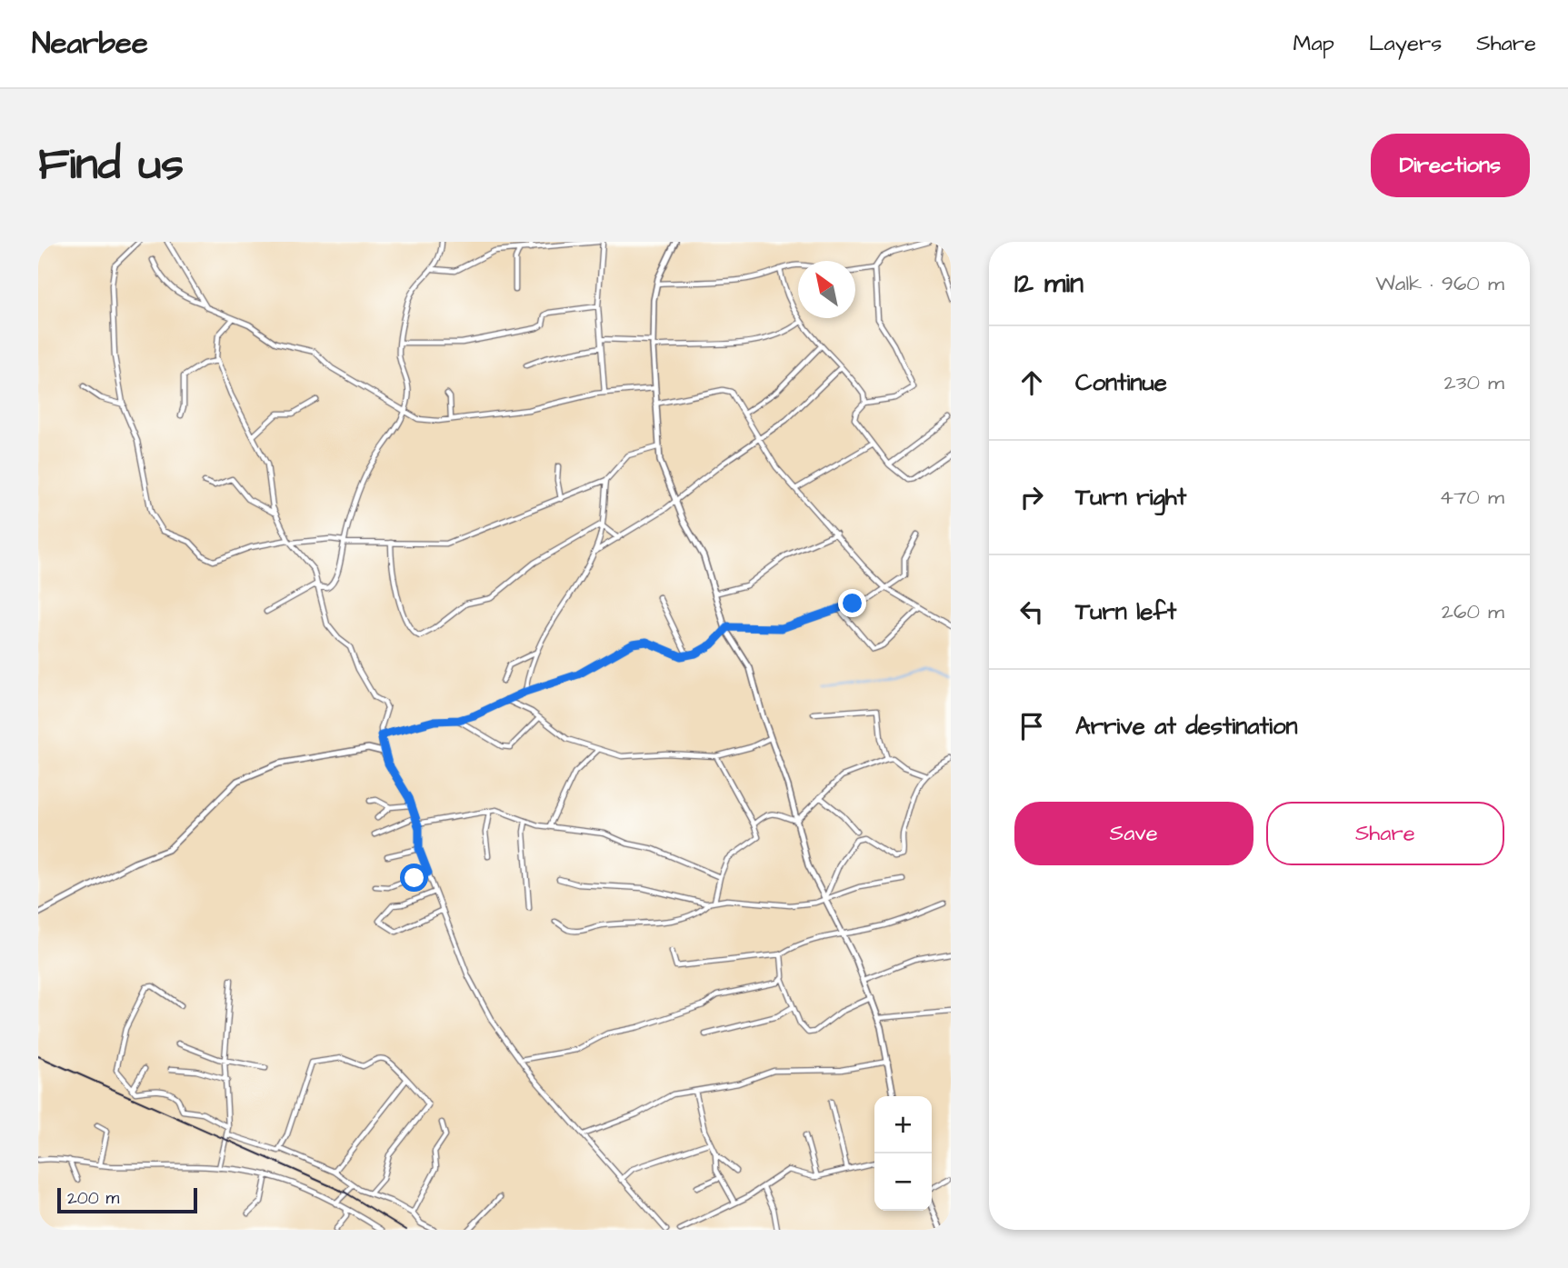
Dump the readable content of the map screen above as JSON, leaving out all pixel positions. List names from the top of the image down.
{
  "scale_bar": "200 m",
  "north": "top left",
  "page": {
    "header": "Nearbee",
    "nav": ["Map", "Layers", "Share"],
    "buttons": [
      "Directions",
      ["Save", "Share"]
    ],
    "title": "Find us",
    "heading": ["12 min", "Walk · 960 m"],
    "list": [
      ["Continue", "230 m"],
      ["Turn right", "470 m"],
      ["Turn left", "260 m"],
      "Arrive at destination"
    ],
    "map_buttons": ["+", "−"],
    "scale": "200 m"
  }
}
